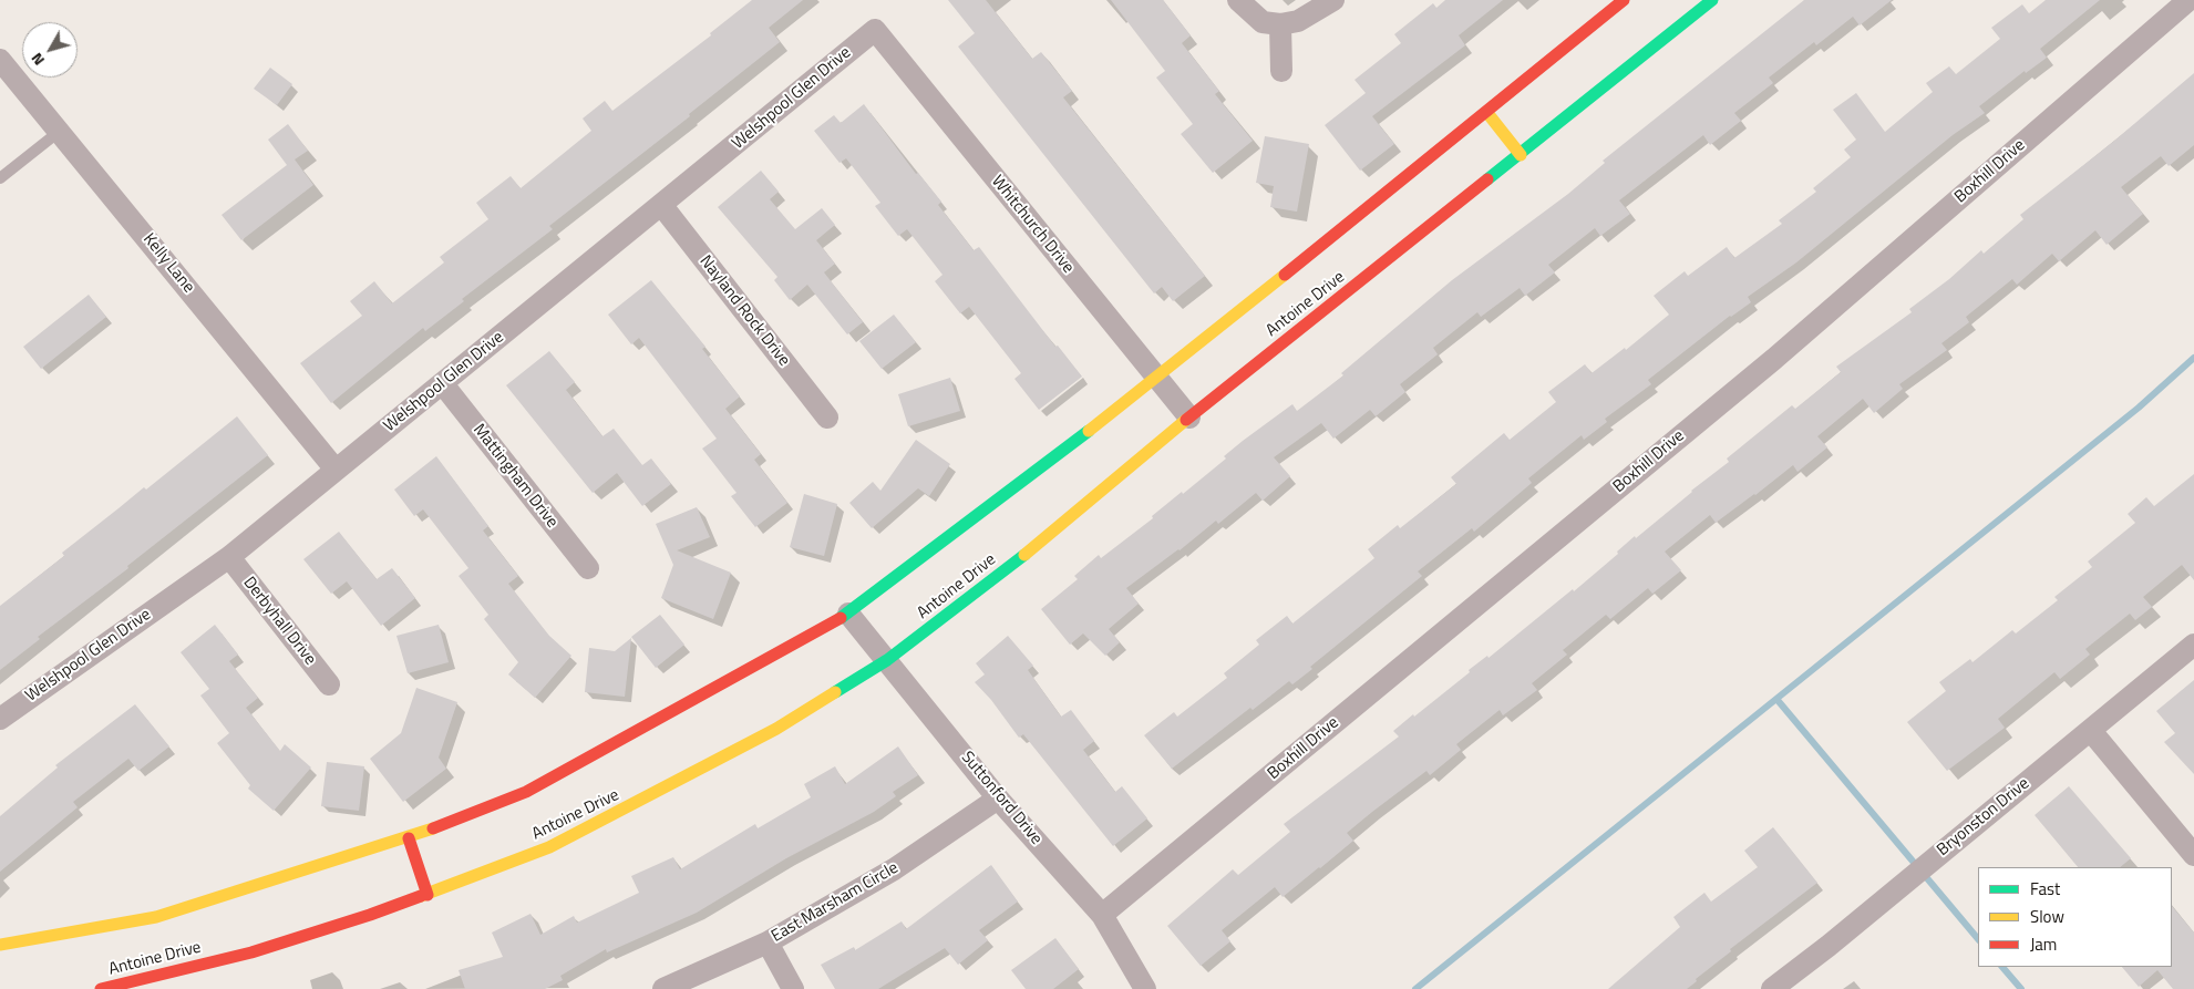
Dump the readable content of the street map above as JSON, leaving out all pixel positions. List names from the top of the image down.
{
  "streets": {
    "main road": ["Antoine Drive"],
    "street": [
      "Welshpool Glen Drive",
      "Boxhill Drive",
      "Whitchurch Drive",
      "Kelly Lane",
      "Nayland Rock Drive",
      "Mattingham Drive",
      "Derbyhall Drive",
      "Suttonford Drive",
      "Bryonston Drive",
      "East Marsham Circle"
    ]
  },
  "crossings": [
    ["Welshpool Glen Drive", "Whitchurch Drive"],
    ["Welshpool Glen Drive", "Kelly Lane"],
    ["Welshpool Glen Drive", "Nayland Rock Drive"],
    ["Welshpool Glen Drive", "Mattingham Drive"],
    ["Welshpool Glen Drive", "Derbyhall Drive"],
    ["Boxhill Drive", "Suttonford Drive"],
    ["Whitchurch Drive", "Antoine Drive"],
    ["Antoine Drive", "Suttonford Drive"],
    ["Suttonford Drive", "East Marsham Circle"]
  ],
  "legend": ["Fast", "Slow", "Jam"],
  "north": "bottom left"
}
